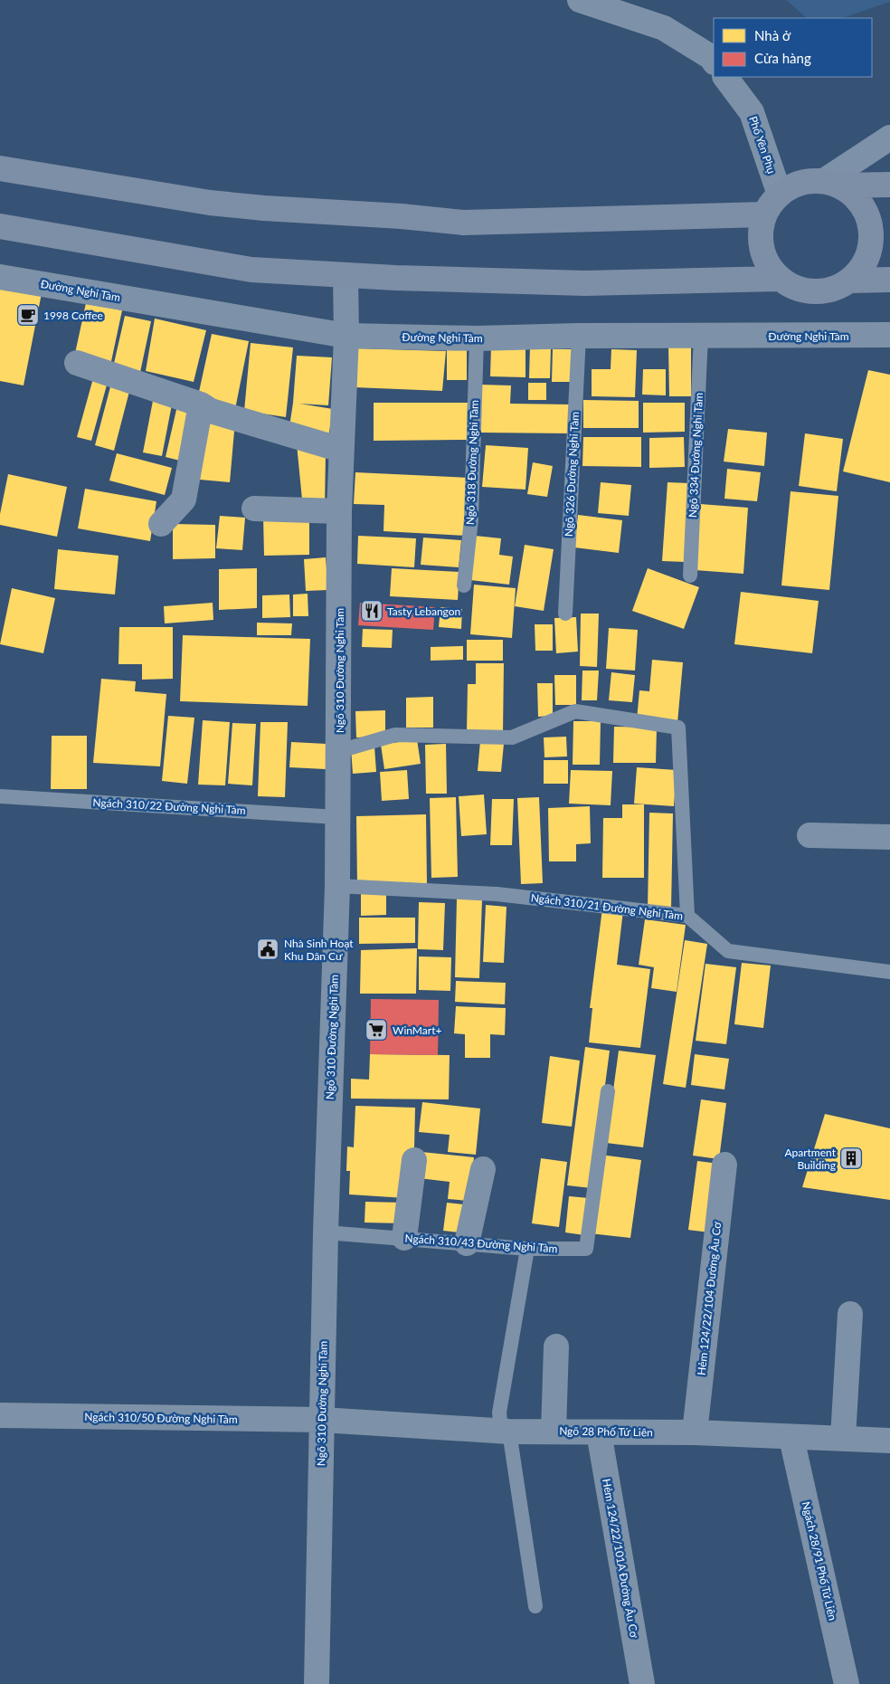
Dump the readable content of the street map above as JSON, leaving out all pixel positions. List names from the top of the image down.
{
  "streets": {
    "street": [
      "Phố Yên Phụ",
      "Đường Nghi Tàm",
      "Ngõ 310 Đường Nghi Tàm",
      "Hẻm 124/22/104 Đường Âu Cơ",
      "Ngách 310/50 Đường Nghi Tàm",
      "Ngõ 28 Phố Tứ Liên",
      "Hẻm 124/22/101A Đường Âu Cơ",
      "Ngách 28/91 Phố Tứ Liên"
    ],
    "lane": [
      "Ngõ 334 Đường Nghi Tàm",
      "Ngõ 318 Đường Nghi Tàm",
      "Ngõ 326 Đường Nghi Tàm",
      "Ngách 310/22 Đường Nghi Tàm",
      "Ngách 310/21 Đường Nghi Tàm",
      "Ngách 310/43 Đường Nghi Tàm"
    ]
  },
  "crossings": [
    ["Đường Nghi Tàm", "Ngõ 334 Đường Nghi Tàm"],
    ["Đường Nghi Tàm", "Ngõ 318 Đường Nghi Tàm"],
    ["Đường Nghi Tàm", "Ngõ 326 Đường Nghi Tàm"],
    ["Đường Nghi Tàm", "Ngõ 310 Đường Nghi Tàm"],
    ["Ngõ 310 Đường Nghi Tàm", "Ngách 310/22 Đường Nghi Tàm"],
    ["Ngõ 310 Đường Nghi Tàm", "Ngách 310/21 Đường Nghi Tàm"],
    ["Ngõ 310 Đường Nghi Tàm", "Ngách 310/43 Đường Nghi Tàm"],
    ["Ngõ 310 Đường Nghi Tàm", "Ngách 310/50 Đường Nghi Tàm"],
    ["Ngõ 310 Đường Nghi Tàm", "Ngõ 28 Phố Tứ Liên"],
    ["Hẻm 124/22/104 Đường Âu Cơ", "Ngõ 28 Phố Tứ Liên"],
    ["Ngách 310/50 Đường Nghi Tàm", "Ngõ 28 Phố Tứ Liên"],
    ["Ngõ 28 Phố Tứ Liên", "Hẻm 124/22/101A Đường Âu Cơ"],
    ["Ngõ 28 Phố Tứ Liên", "Ngách 28/91 Phố Tứ Liên"]
  ],
  "places": {
    "cafe": ["1998 Coffee"],
    "restaurant": ["Tasty Lebangon"],
    "public building": ["Nhà Sinh Hoạt Khu Dân Cư"],
    "supermarket": ["WinMart+"],
    "building": ["Apartment Building"]
  },
  "legend": ["Nhà ở", "Cửa hàng"]
}
